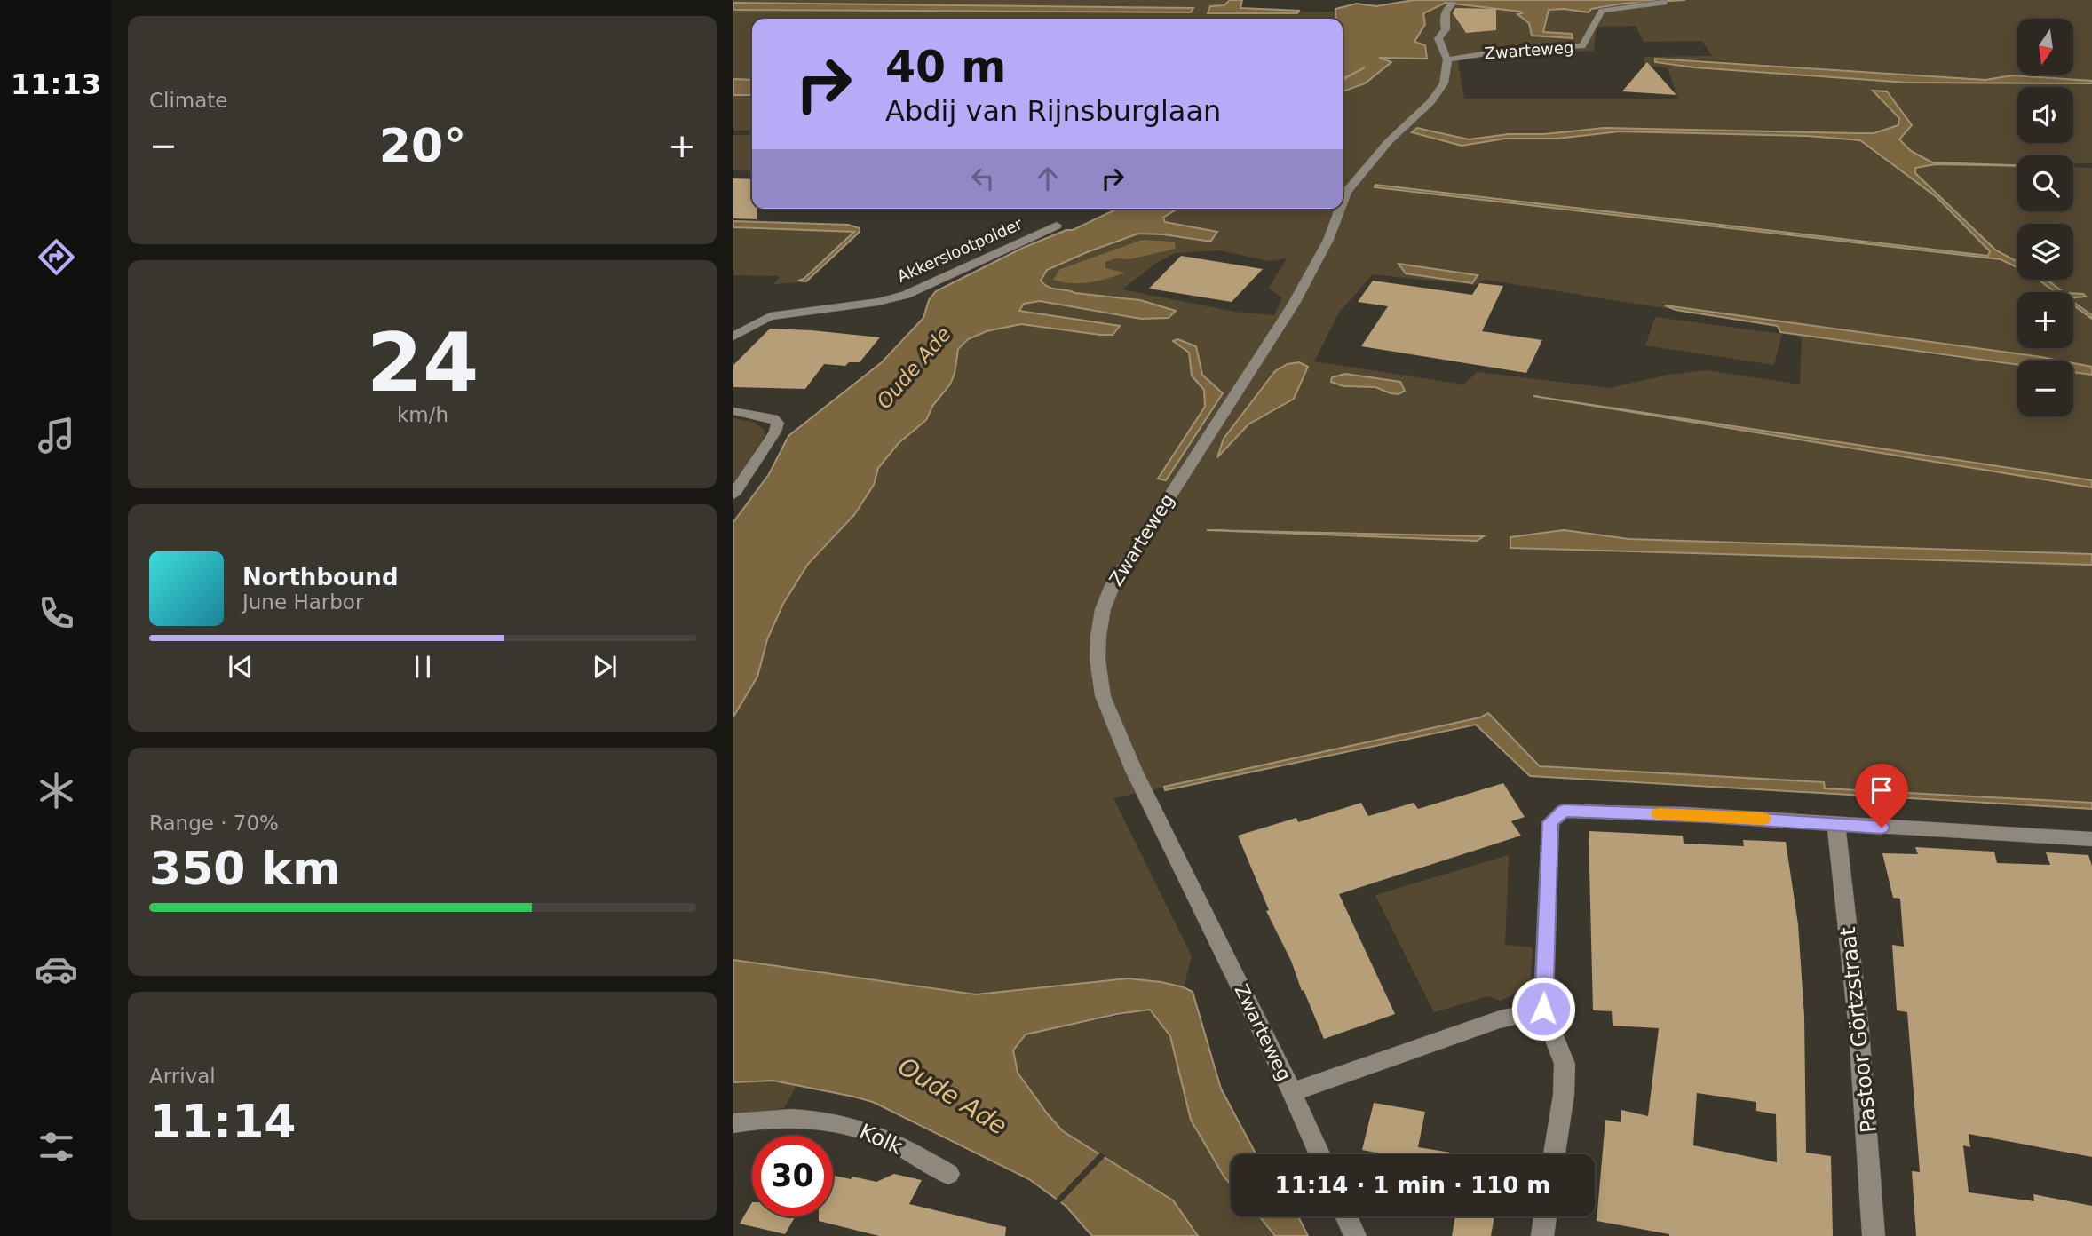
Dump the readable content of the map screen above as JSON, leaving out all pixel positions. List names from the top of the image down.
{
  "streets": {
    "street": [
      "Zwarteweg",
      "Akkerslootpolder",
      "Pastoor Görtzstraat",
      "Kolk"
    ]
  },
  "water": ["Oude Ade"],
  "north": "bottom",
  "page": {
    "tabs": "11:13",
    "tile": [
      "Climate",
      ["24", "km/h"],
      ["Range · 70%", "350 km"],
      ["Arrival", "11:14"]
    ],
    "map_buttons": ["+", "−"],
    "turn": ["40 m", "Abdij van Rijnsburglaan"],
    "heat": ["−", "20°", "+"],
    "song": ["Northbound", "June Harbor"],
    "limit": "30",
    "trip": "11:14 · 1 min · 110 m"
  }
}
